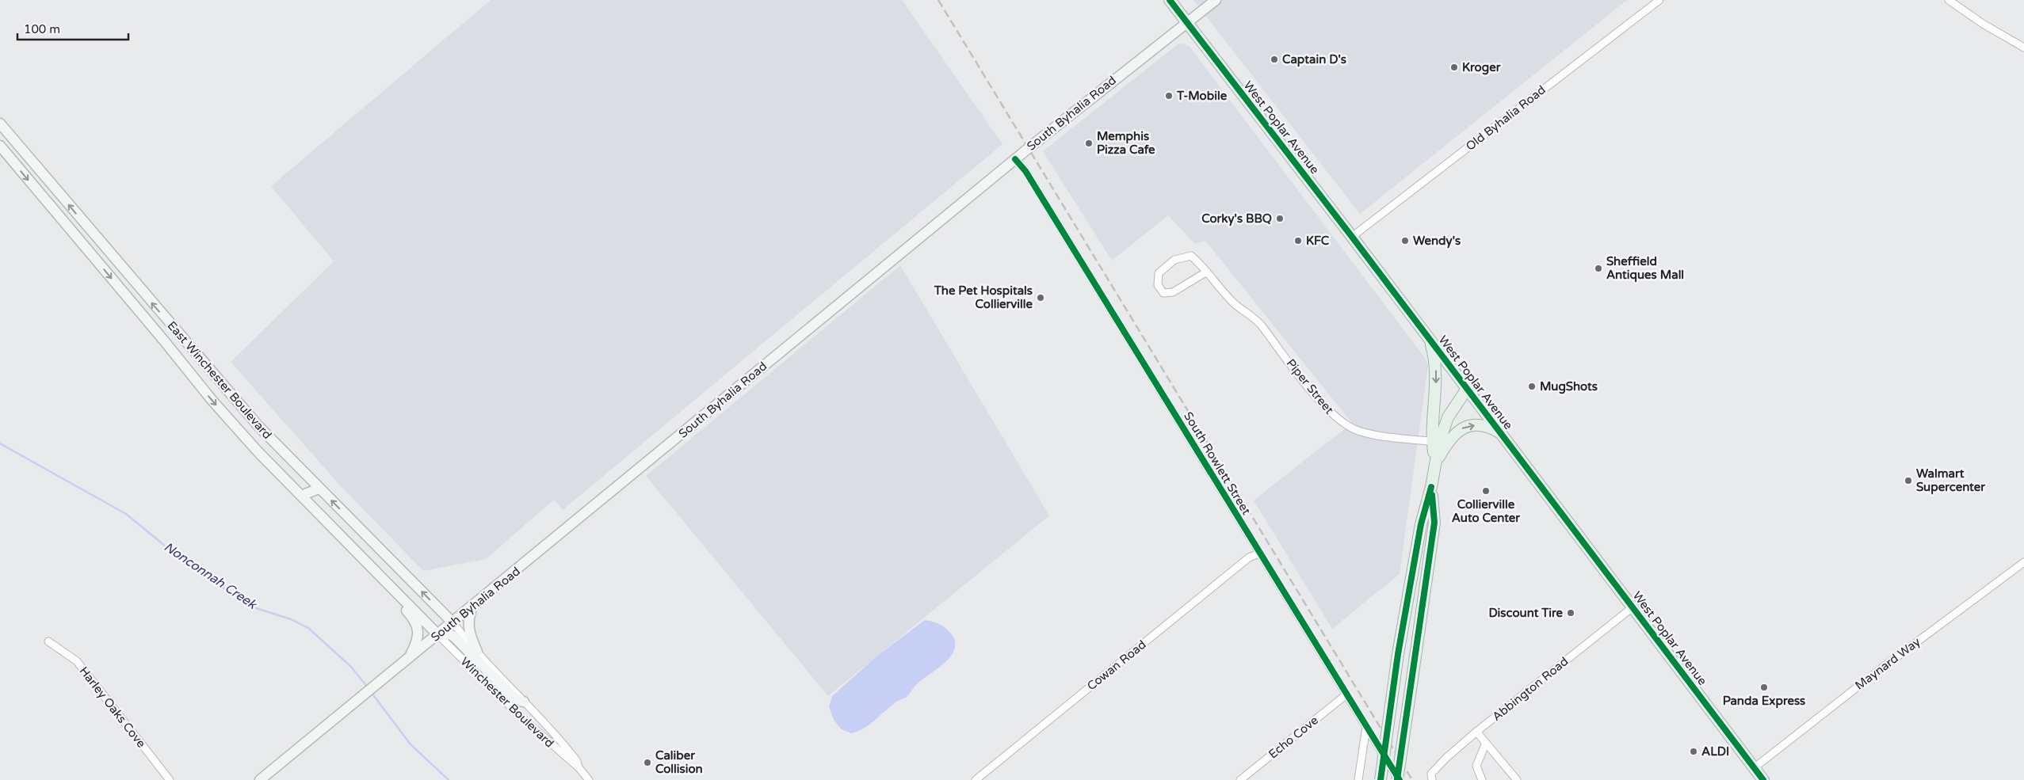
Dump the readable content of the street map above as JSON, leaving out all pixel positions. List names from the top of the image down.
{
  "streets": {
    "main road": ["South Byhalia Road", "West Poplar Avenue", "East Winchester Boulevard"],
    "street": [
      "Old Byhalia Road",
      "Piper Street",
      "South Rowlett Street",
      "Maynard Way",
      "Cowan Road",
      "Abbington Road",
      "Winchester Boulevard",
      "Harley Oaks Cove",
      "Echo Cove"
    ]
  },
  "crossings": [
    ["South Byhalia Road", "West Poplar Avenue"],
    ["South Byhalia Road", "East Winchester Boulevard"],
    ["South Byhalia Road", "South Rowlett Street"],
    ["South Byhalia Road", "Winchester Boulevard"],
    ["Old Byhalia Road", "West Poplar Avenue"],
    ["West Poplar Avenue", "Maynard Way"],
    ["West Poplar Avenue", "Abbington Road"],
    ["East Winchester Boulevard", "Winchester Boulevard"],
    ["South Rowlett Street", "Cowan Road"],
    ["South Rowlett Street", "Echo Cove"]
  ],
  "water": ["Nonconnah Creek"],
  "places": [
    "Captain D's",
    "Kroger",
    "T-Mobile",
    "Memphis Pizza Cafe",
    "Corky's BBQ",
    "KFC",
    "Wendy's",
    "Sheffield Antiques Mall",
    "The Pet Hospitals Collierville",
    "MugShots",
    "Walmart Supercenter",
    "Collierville Auto Center",
    "Discount Tire",
    "Panda Express",
    "ALDI",
    "Caliber Collision"
  ],
  "scale_bar": "100 m"
}
